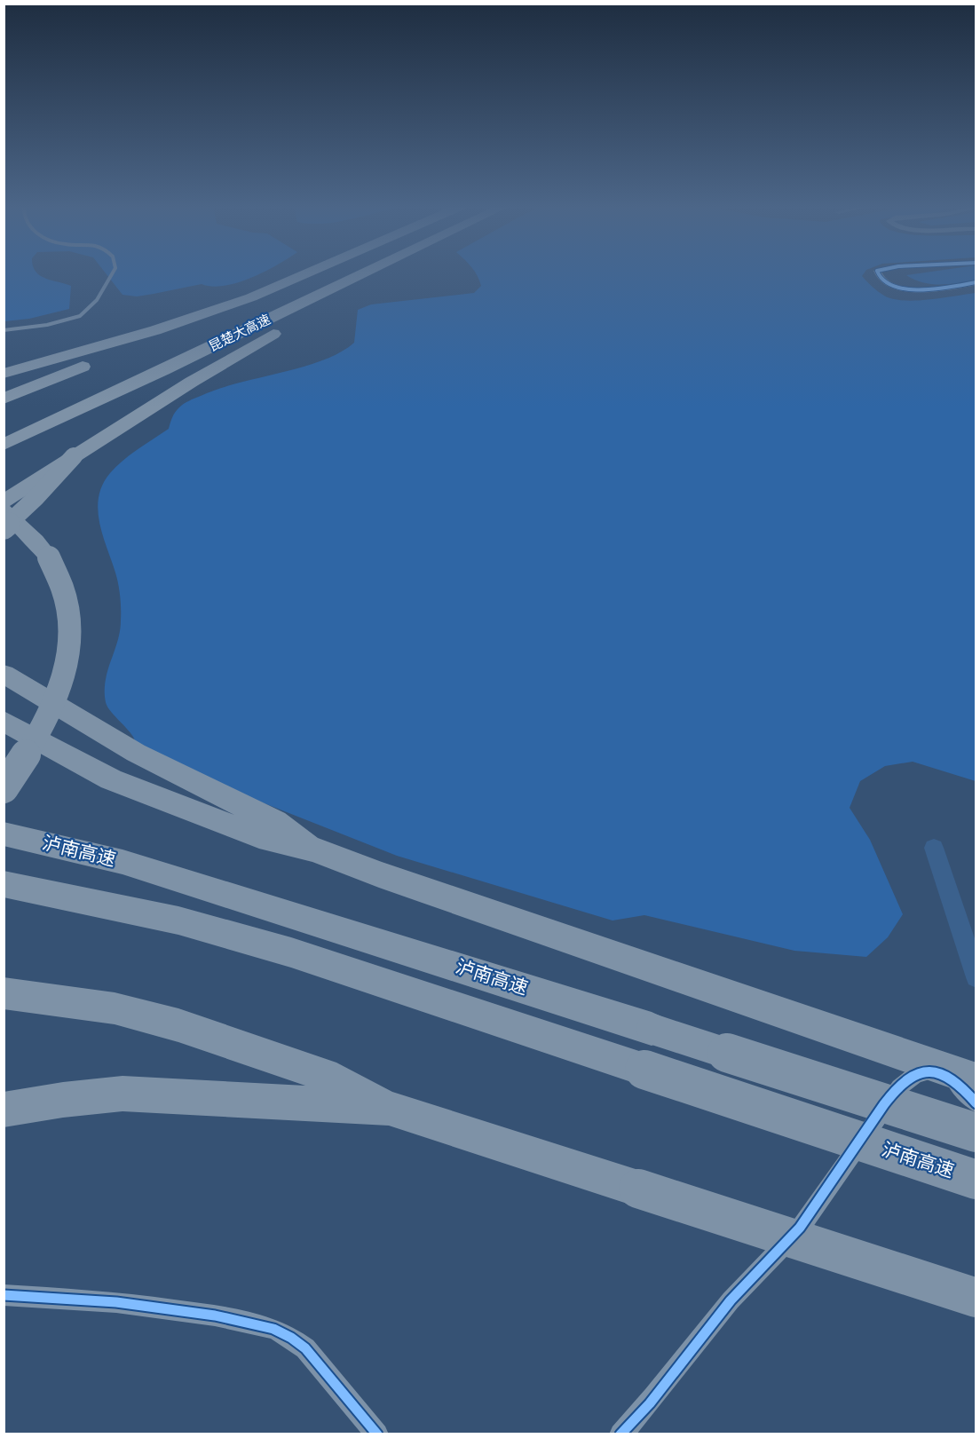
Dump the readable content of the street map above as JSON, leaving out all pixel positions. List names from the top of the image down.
{
  "streets": {
    "highway": ["昆楚大高速", "泸南高速"]
  }
}
